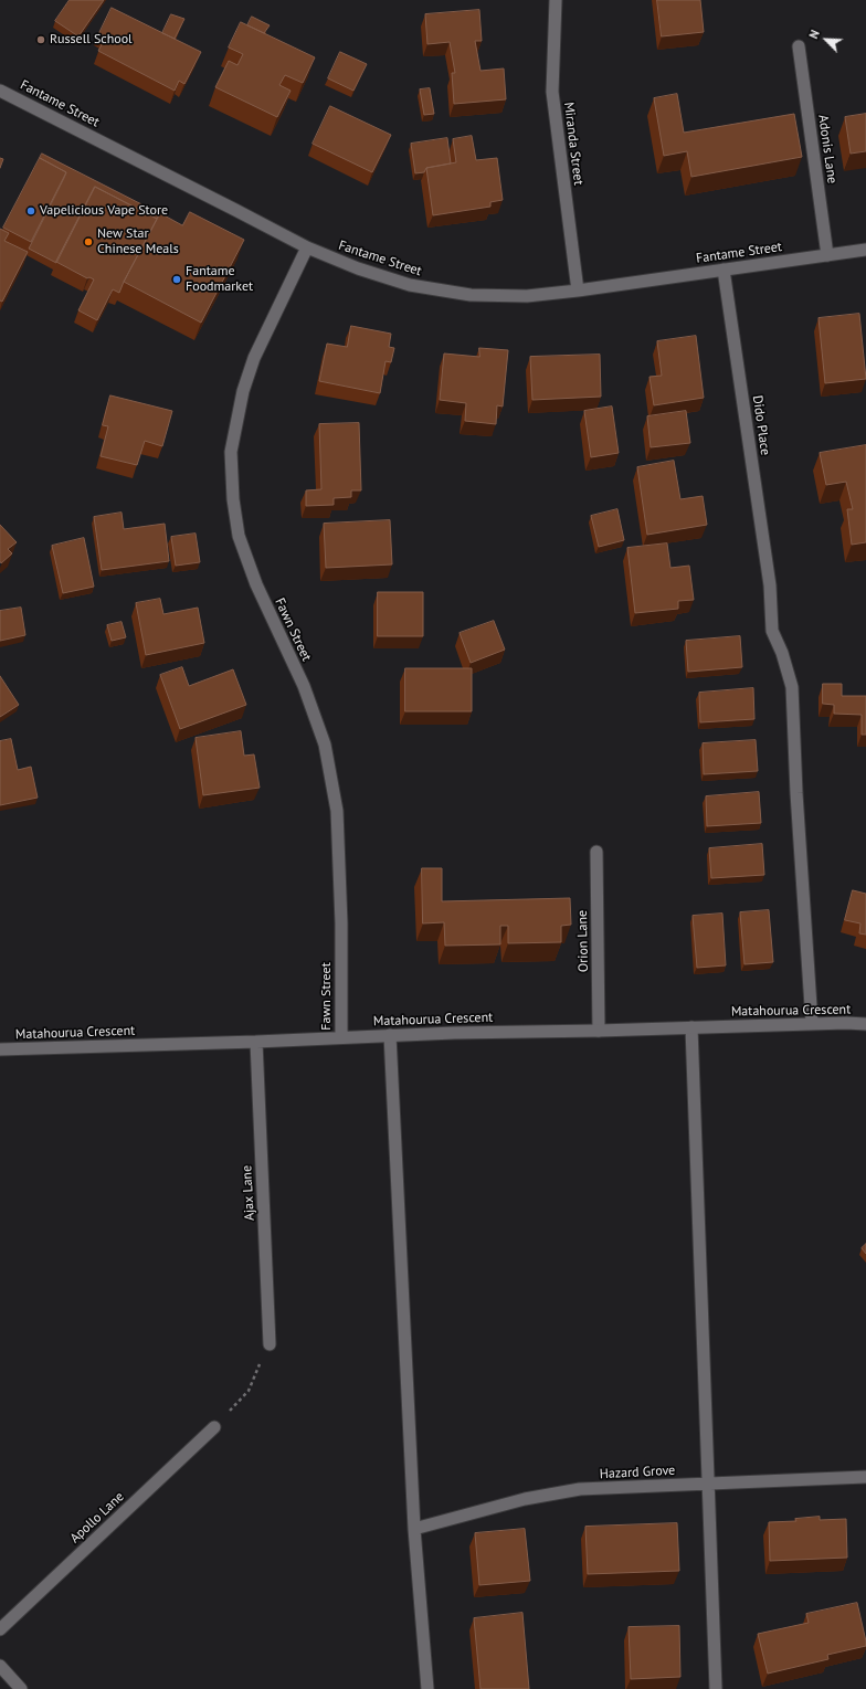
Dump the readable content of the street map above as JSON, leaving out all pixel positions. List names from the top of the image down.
{
  "streets": {
    "street": [
      "Fantame Street",
      "Miranda Street",
      "Adonis Lane",
      "Dido Place",
      "Fawn Street",
      "Orion Lane",
      "Matahourua Crescent",
      "Ajax Lane",
      "Hazard Grove",
      "Apollo Lane"
    ]
  },
  "crossings": [
    ["Fantame Street", "Miranda Street"],
    ["Fantame Street", "Adonis Lane"],
    ["Fantame Street", "Dido Place"],
    ["Fantame Street", "Fawn Street"],
    ["Dido Place", "Matahourua Crescent"],
    ["Fawn Street", "Matahourua Crescent"],
    ["Orion Lane", "Matahourua Crescent"],
    ["Matahourua Crescent", "Ajax Lane"]
  ],
  "places": [
    "Russell School",
    "Vapelicious Vape Store",
    "New Star Chinese Meals",
    "Fantame Foodmarket"
  ],
  "north": "top left"
}
